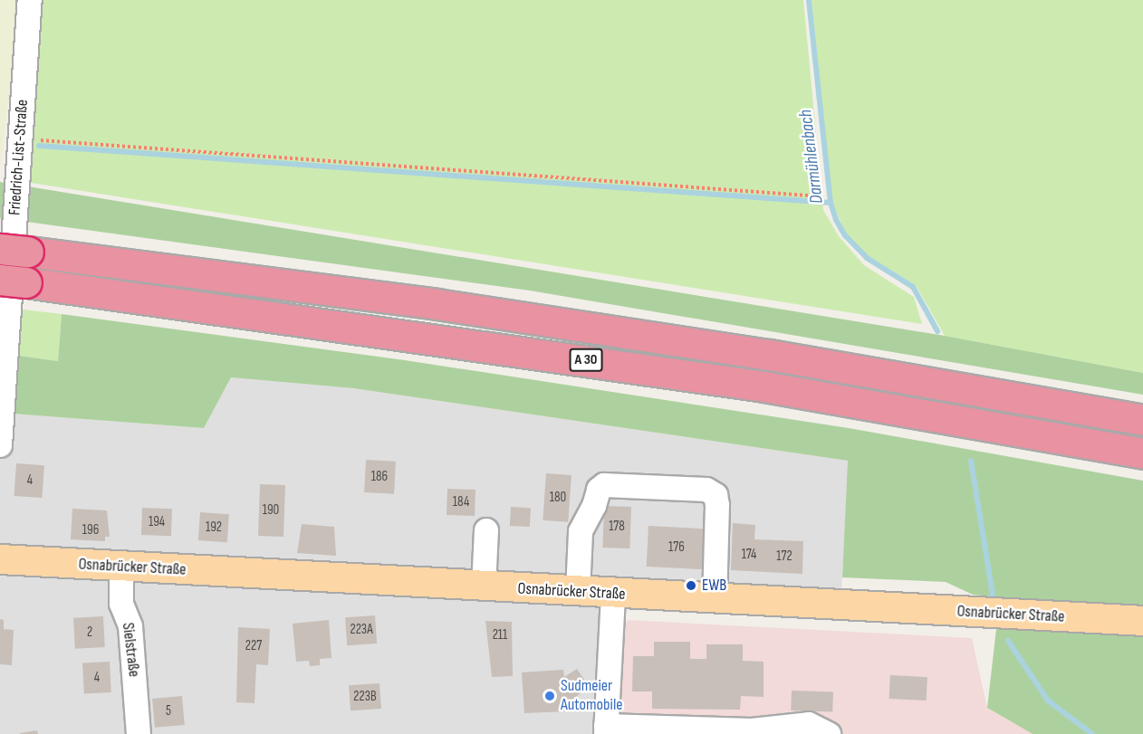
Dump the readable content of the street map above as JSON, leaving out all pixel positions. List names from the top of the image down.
{
  "streets": {
    "highway": ["A 30"],
    "main road": ["Osnabrücker Straße"],
    "street": ["Friedrich-List-Straße", "Sielstraße"]
  },
  "crossings": [
    ["Osnabrücker Straße", "Sielstraße"]
  ],
  "water": ["Darmühlenbach"],
  "places": ["EWB", "Sudmeier Automobile"],
  "house_numbers": [
    "186",
    "4",
    "180",
    "184",
    "190",
    "194",
    "178",
    "192",
    "196",
    "176",
    "174",
    "172",
    "223A",
    "2",
    "211",
    "227",
    "4",
    "223B",
    "5"
  ]
}
